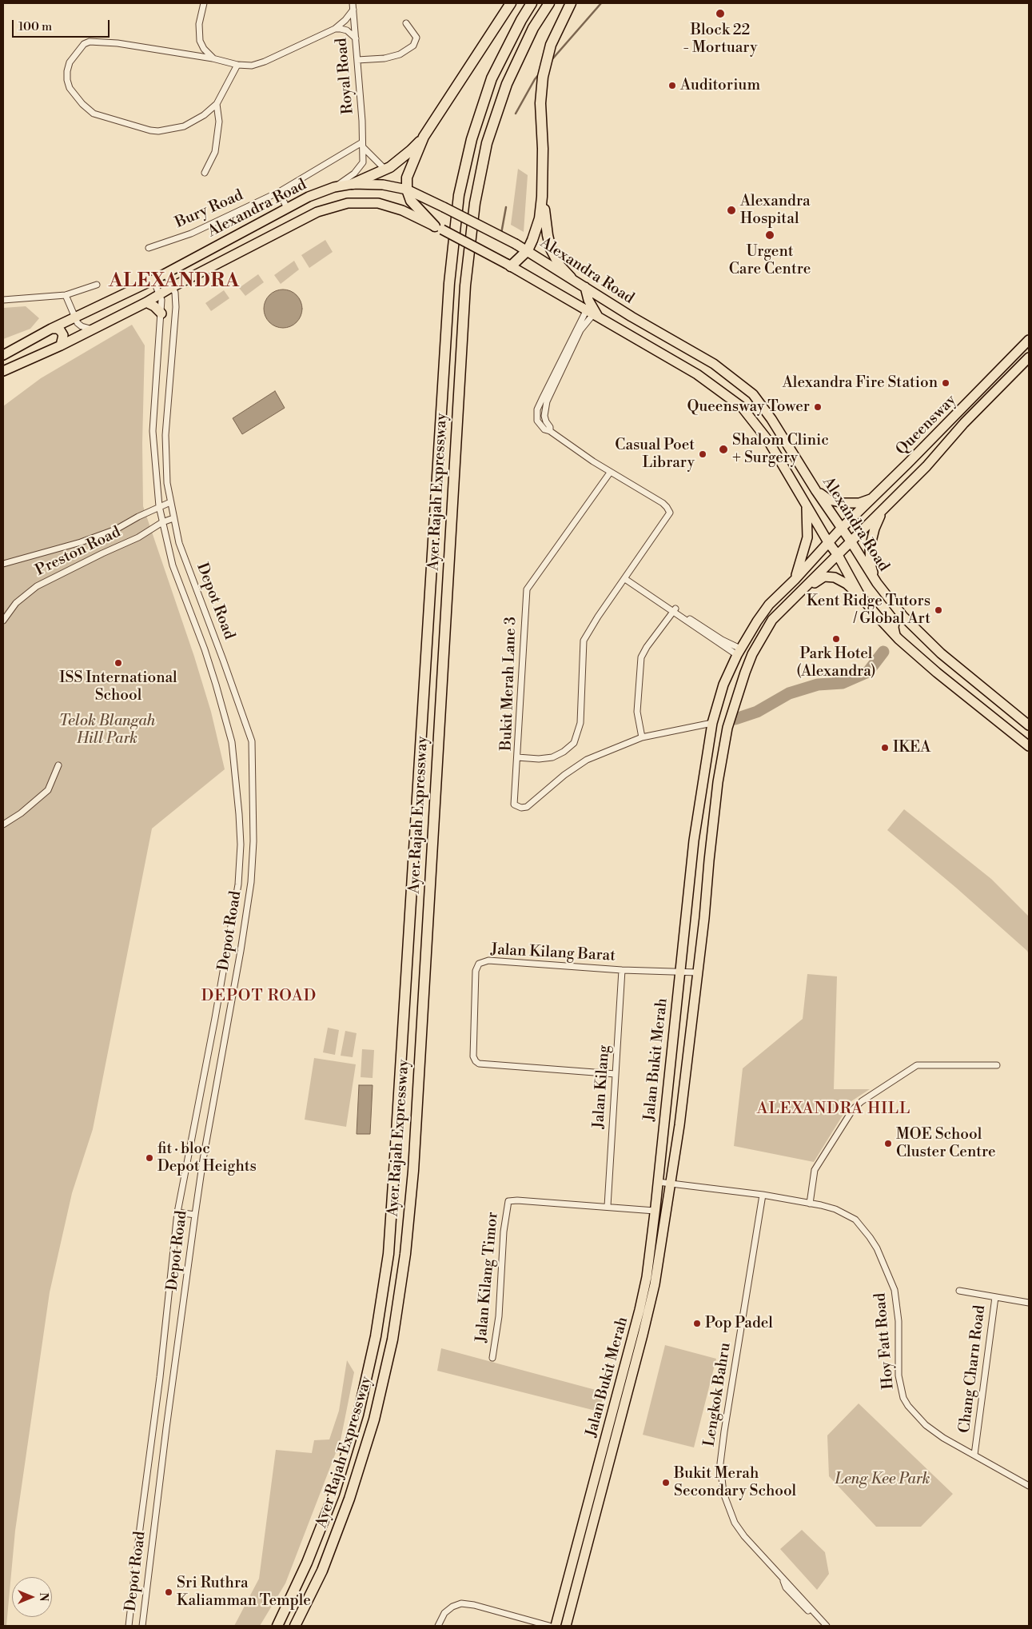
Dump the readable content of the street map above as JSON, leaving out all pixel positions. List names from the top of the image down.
{
  "streets": {
    "highway": ["Ayer Rajah Expressway"],
    "main road": ["Alexandra Road", "Queensway", "Jalan Bukit Merah"],
    "street": [
      "Royal Road",
      "Bury Road",
      "Preston Road",
      "Depot Road",
      "Bukit Merah Lane 3",
      "Jalan Kilang Barat",
      "Jalan Kilang",
      "Jalan Kilang Timor",
      "Hoy Fatt Road",
      "Chang Charn Road",
      "Lengkok Bahru"
    ]
  },
  "crossings": [
    ["Royal Road", "Alexandra Road"],
    ["Royal Road", "Bury Road"],
    ["Alexandra Road", "Queensway"],
    ["Alexandra Road", "Depot Road"],
    ["Alexandra Road", "Jalan Bukit Merah"],
    ["Queensway", "Jalan Bukit Merah"],
    ["Preston Road", "Depot Road"],
    ["Jalan Kilang Barat", "Jalan Bukit Merah"],
    ["Jalan Kilang Barat", "Jalan Kilang"],
    ["Jalan Bukit Merah", "Jalan Kilang Timor"],
    ["Jalan Bukit Merah", "Hoy Fatt Road"],
    ["Jalan Kilang", "Jalan Kilang Timor"],
    ["Hoy Fatt Road", "Chang Charn Road"],
    ["Hoy Fatt Road", "Lengkok Bahru"]
  ],
  "districts": ["ALEXANDRA", "DEPOT ROAD", "ALEXANDRA HILL"],
  "parks": ["Telok Blangah Hill Park", "Leng Kee Park"],
  "places": [
    "Block 22 - Mortuary",
    "Auditorium",
    "Alexandra Hospital",
    "Urgent Care Centre",
    "Alexandra Fire Station",
    "Queensway Tower",
    "Shalom Clinic + Surgery",
    "Casual Poet Library",
    "Kent Ridge Tutors / Global Art",
    "Park Hotel (Alexandra)",
    "ISS International School",
    "IKEA",
    "MOE School Cluster Centre",
    "fit · bloc Depot Heights",
    "Pop Padel",
    "Bukit Merah Secondary School",
    "Sri Ruthra Kaliamman Temple"
  ],
  "scale_bar": "100 m",
  "north": "right"
}
